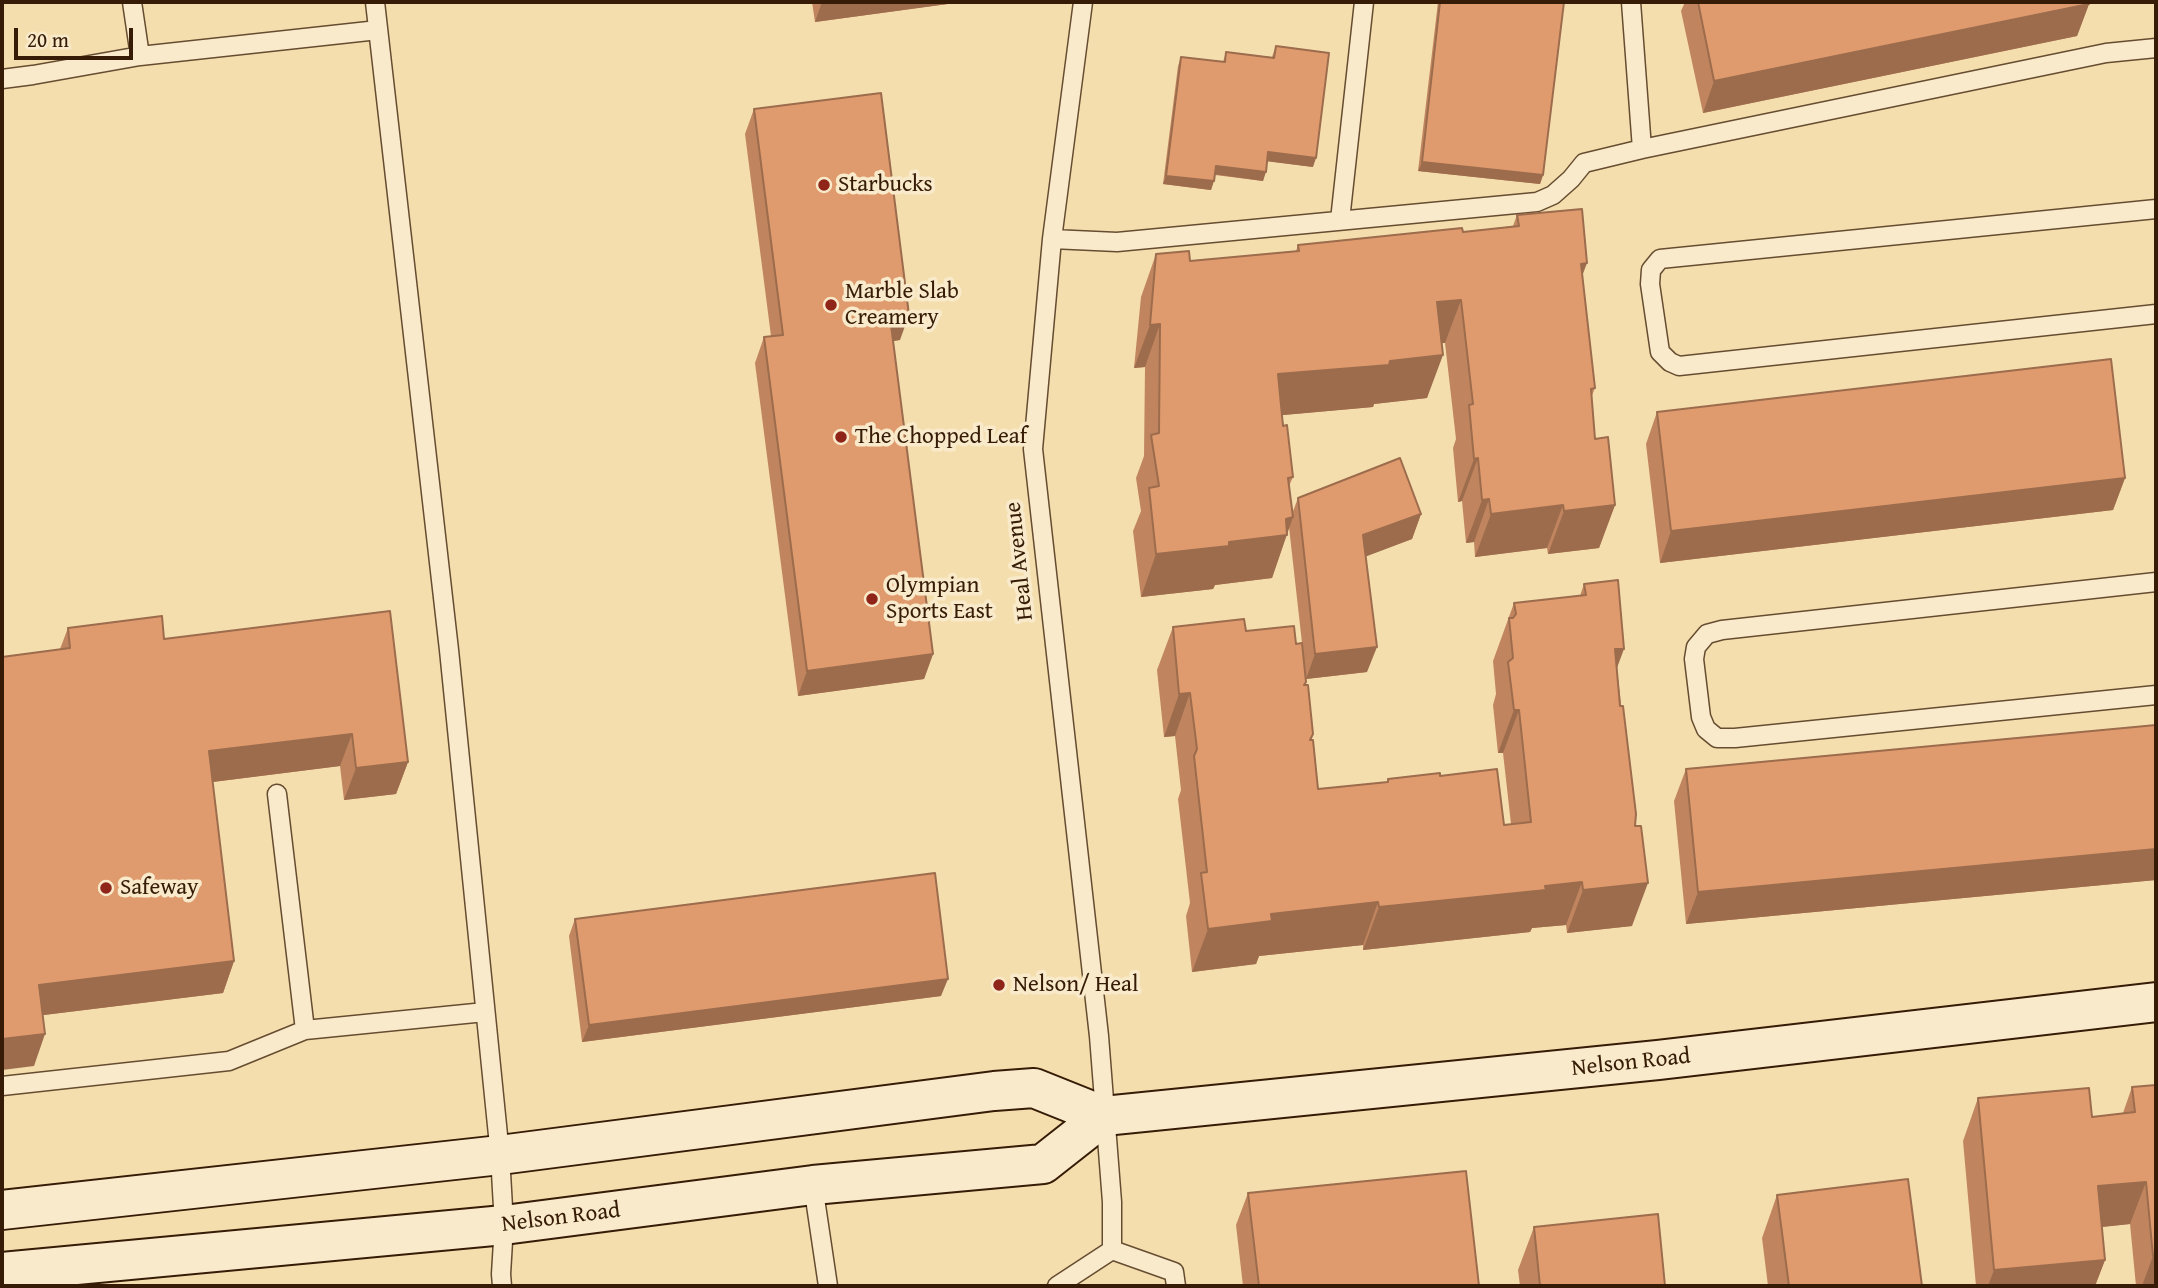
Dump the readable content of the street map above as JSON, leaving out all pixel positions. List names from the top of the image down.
{
  "streets": {
    "street": ["Nelson Road"],
    "lane": ["Heal Avenue"]
  },
  "crossings": [
    ["Heal Avenue", "Nelson Road"]
  ],
  "places": [
    "Starbucks",
    "Marble Slab Creamery",
    "The Chopped Leaf",
    "Olympian Sports East",
    "Safeway",
    "Nelson/ Heal"
  ],
  "scale_bar": "20 m"
}
